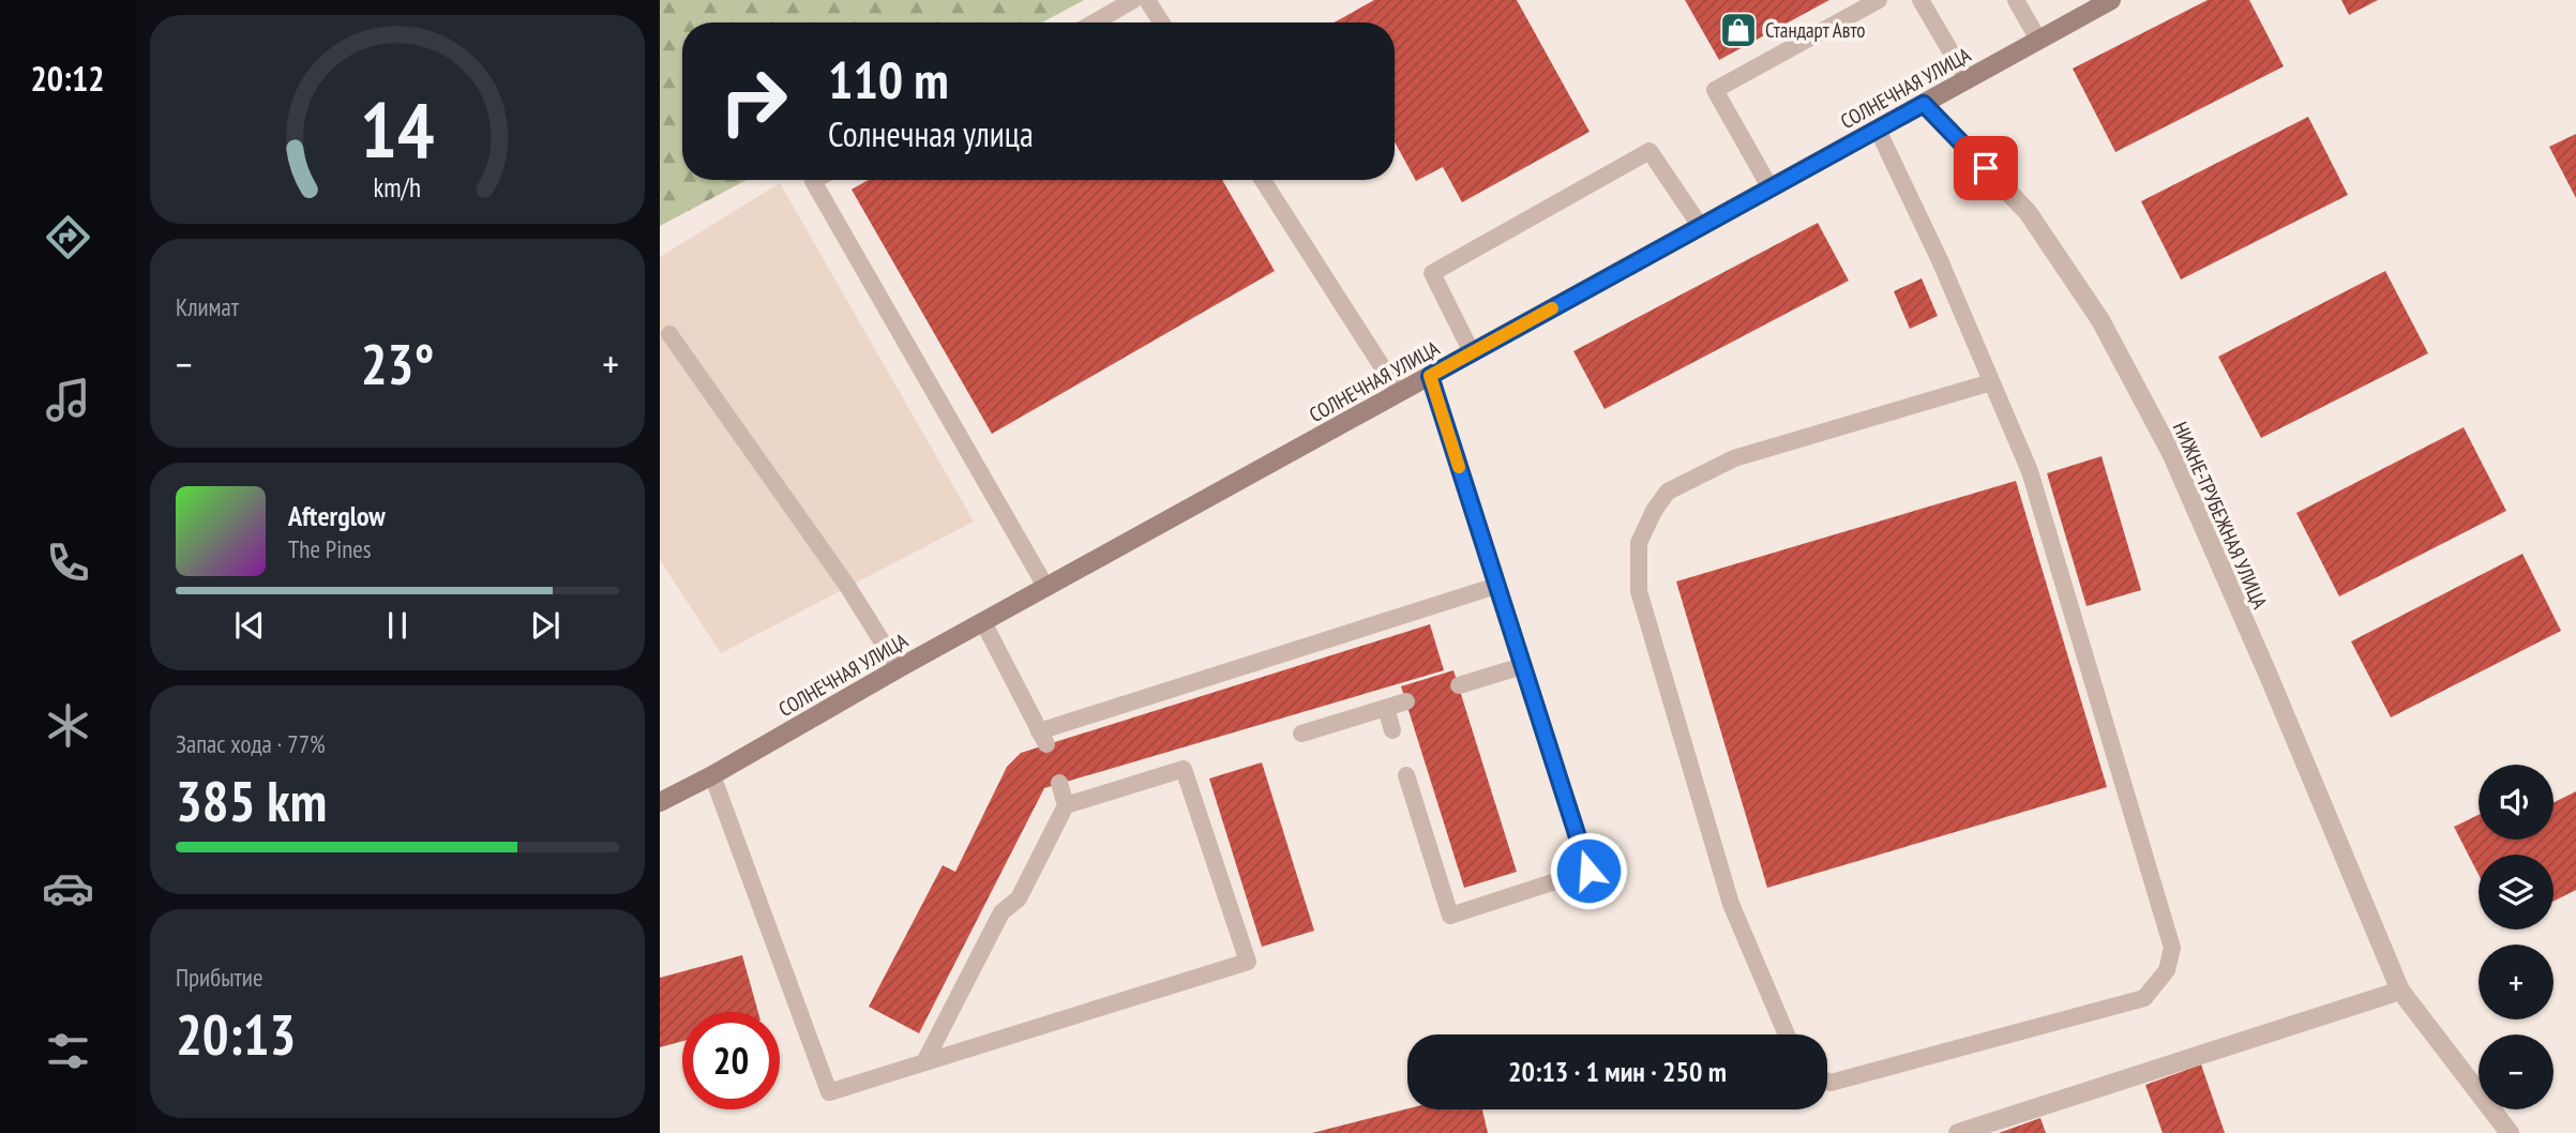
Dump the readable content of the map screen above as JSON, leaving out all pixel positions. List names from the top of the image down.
{
  "streets": {
    "main road": ["СОЛНЕЧНАЯ УЛИЦА"],
    "street": ["НИЖНЕ-ТРУБЕЖНАЯ УЛИЦА"]
  },
  "crossings": [
    ["СОЛНЕЧНАЯ УЛИЦА", "НИЖНЕ-ТРУБЕЖНАЯ УЛИЦА"]
  ],
  "places": {
    "shop": ["Стандарт Авто"]
  },
  "page": {
    "tabs": "20:12",
    "turn": ["110 m", "Солнечная улица"],
    "tile": [
      "Климат",
      ["Запас хода · 77%", "385 km"],
      ["Прибытие", "20:13"]
    ],
    "heat": ["−", "23°", "+"],
    "song": ["Afterglow", "The Pines"],
    "map_buttons": ["+", "−"],
    "limit": "20",
    "trip": "20:13 · 1 мин · 250 m",
    "gauge": ["14", "km/h"]
  }
}
